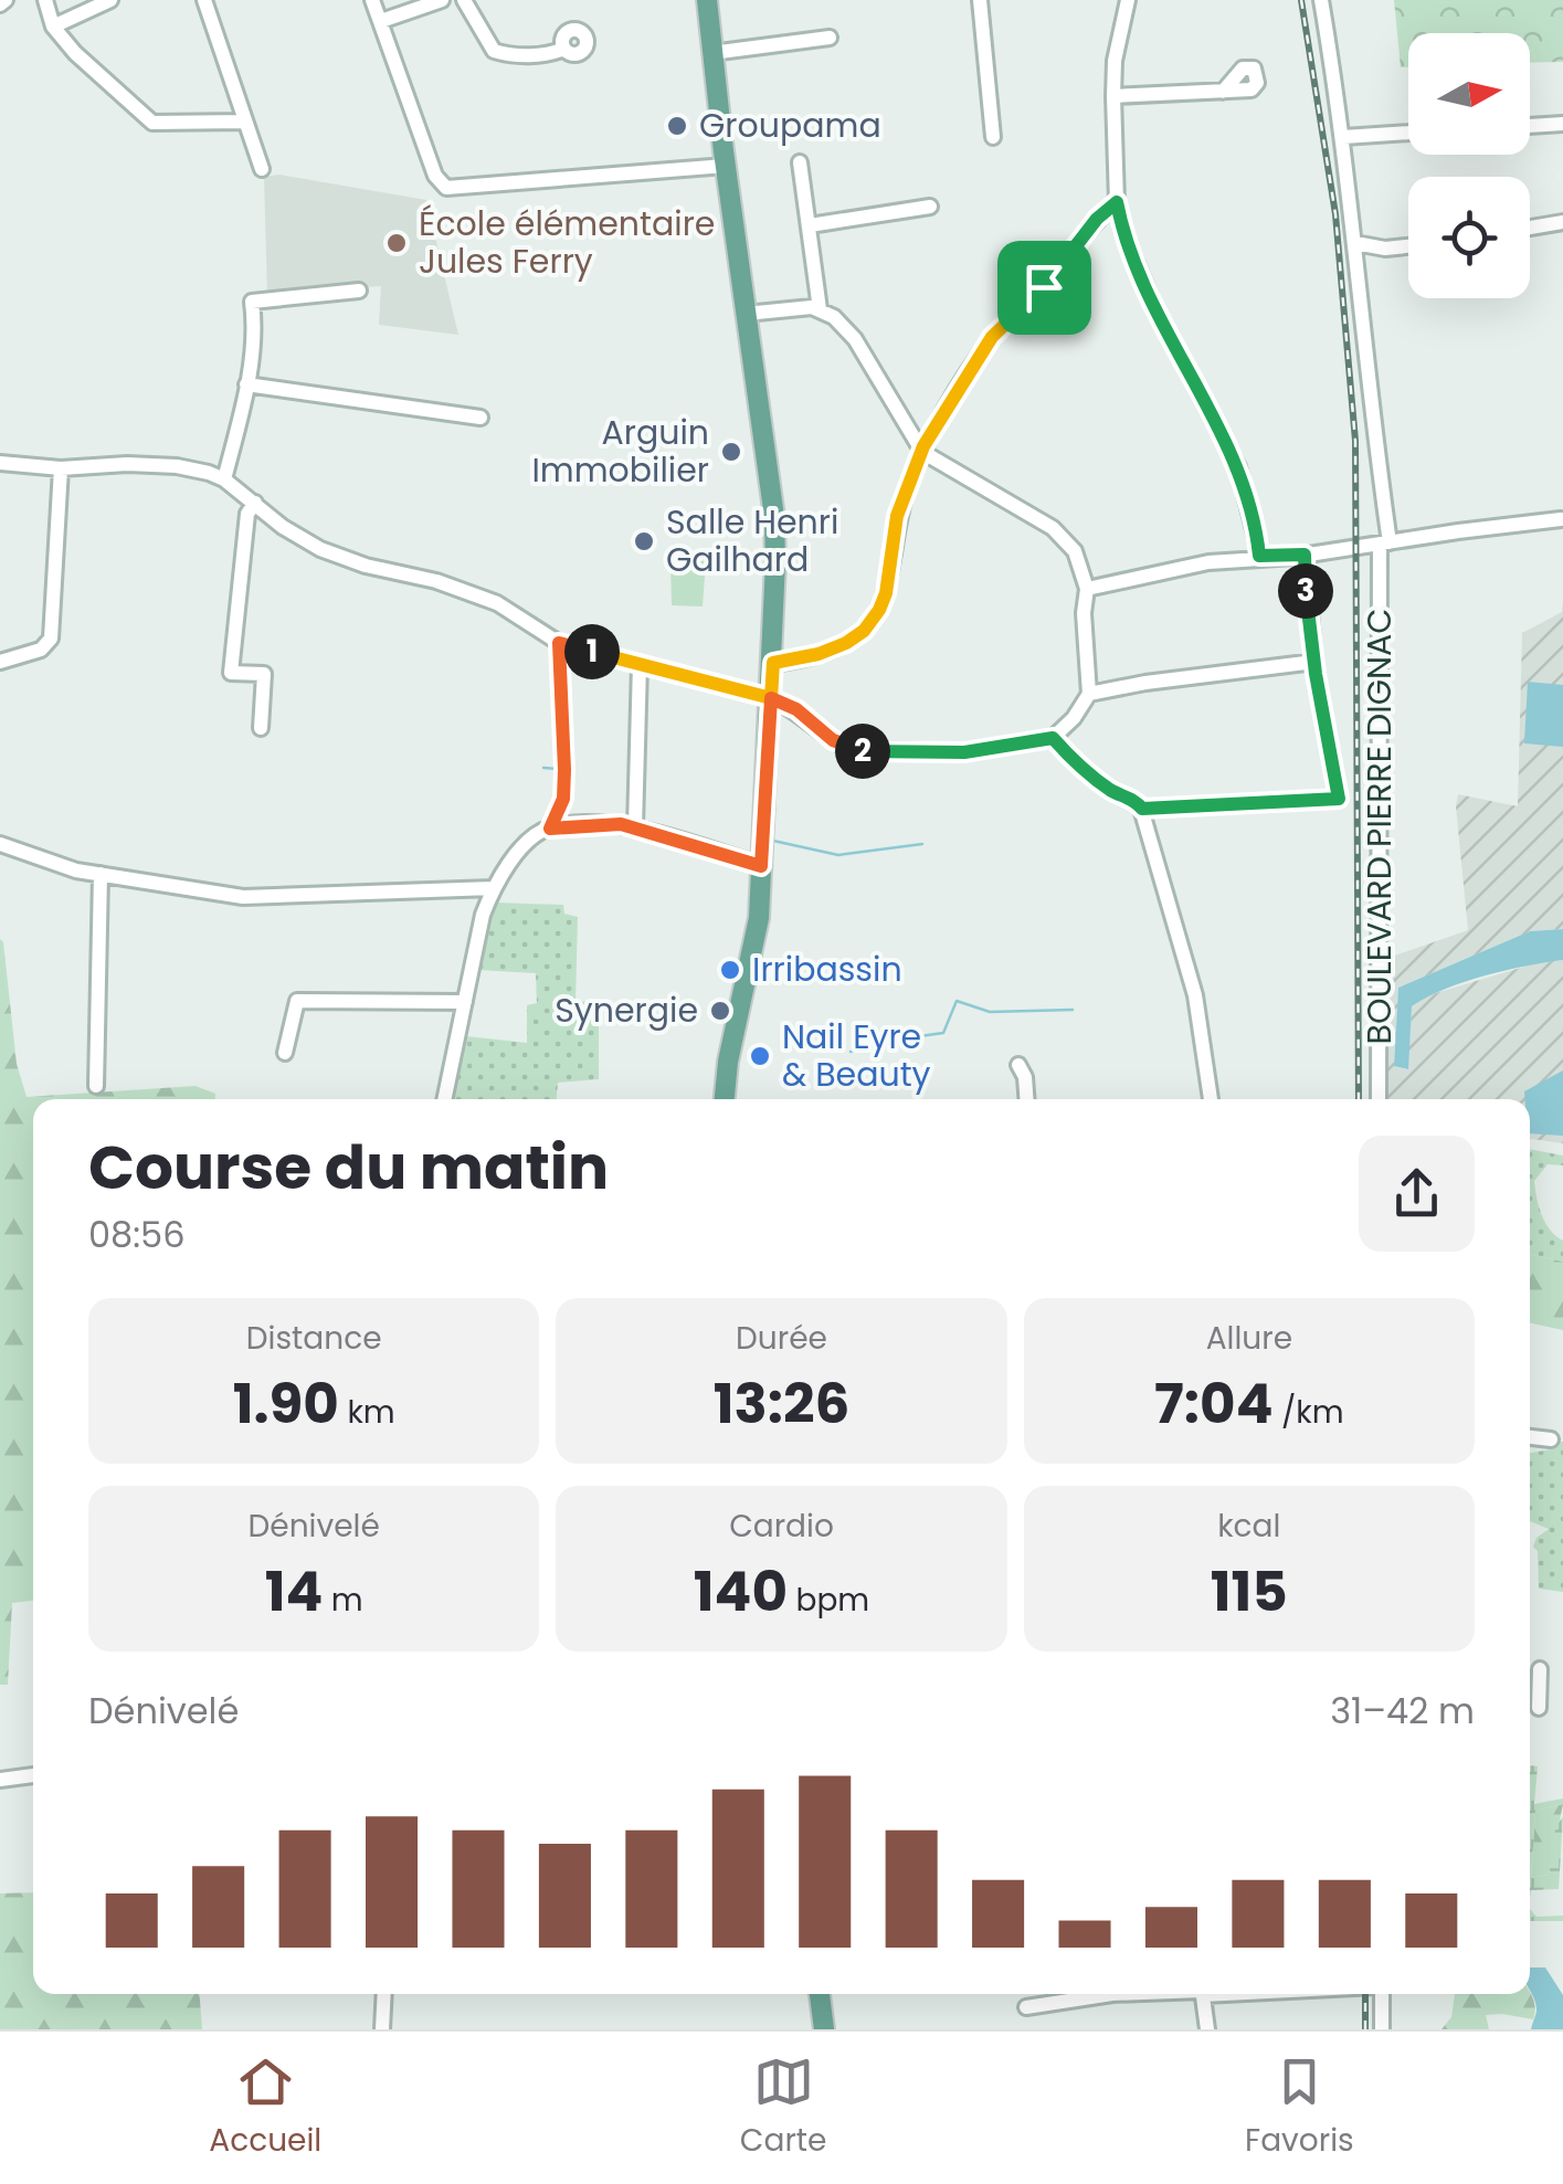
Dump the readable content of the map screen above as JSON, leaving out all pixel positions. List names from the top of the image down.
{
  "streets": {
    "street": ["BOULEVARD PIERRE DIGNAC"]
  },
  "places": [
    "Groupama",
    "École élémentaire Jules Ferry",
    "Arguin Immobilier",
    "Salle Henri Gailhard",
    "Irribassin",
    "Synergie",
    "Nail Eyre & Beauty"
  ],
  "north": "right",
  "page": {
    "pins": ["3", "1", "2"],
    "heading": ["Course du matin", "08:56"],
    "stats": [
      ["Distance", "1.90 km"],
      ["Durée", "13:26"],
      ["Allure", "7:04 /km"],
      ["Dénivelé", "14 m"],
      ["Cardio", "140 bpm"],
      ["kcal", "115"]
    ],
    "chart": ["Dénivelé", "31–42 m"],
    "tabs": ["Accueil", "Carte", "Favoris"]
  }
}
